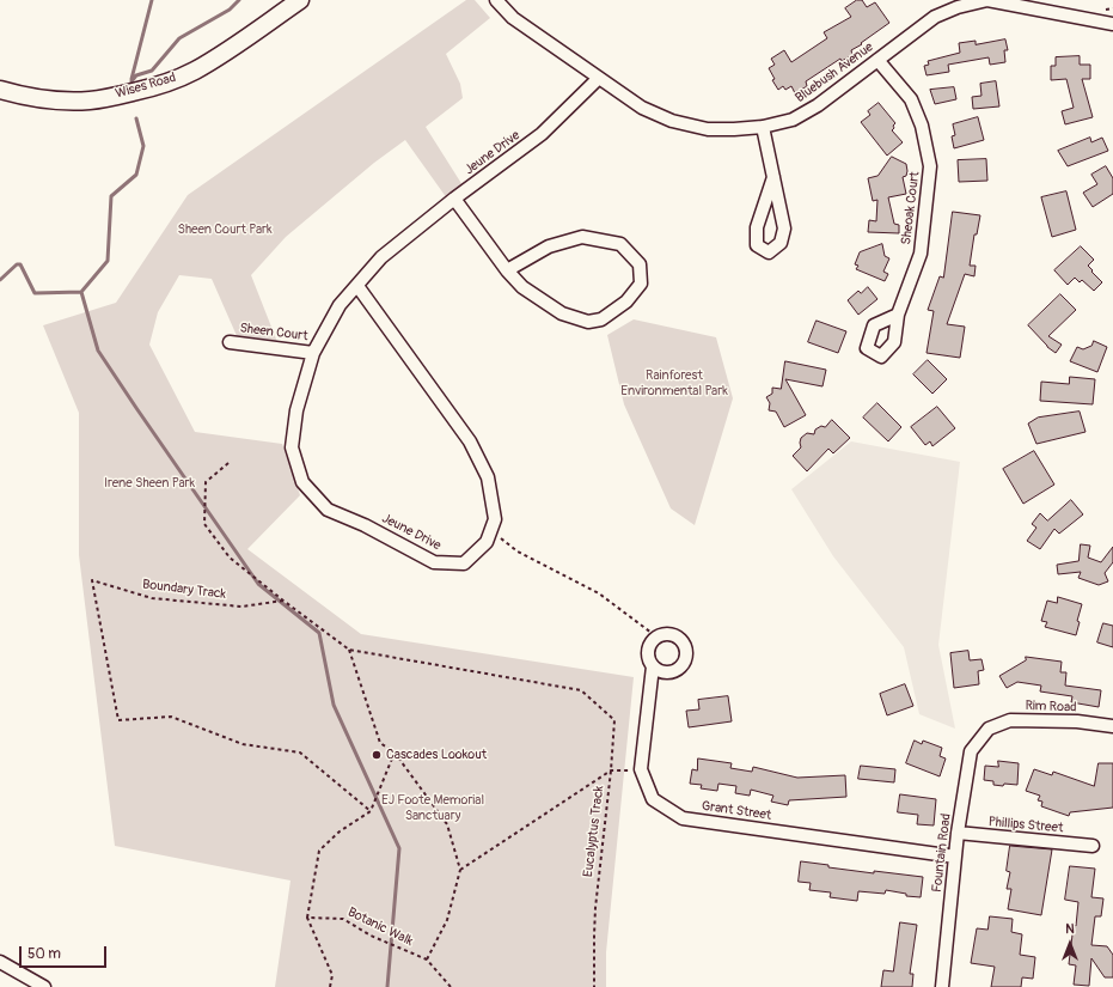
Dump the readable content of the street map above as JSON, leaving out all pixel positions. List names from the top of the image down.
{
  "streets": {
    "street": [
      "Bluebush Avenue",
      "Wises Road",
      "Jeune Drive",
      "Sheoak Court",
      "Sheen Court",
      "Rim Road",
      "Grant Street",
      "Phillips Street",
      "Fountain Road"
    ],
    "path": ["Boundary Track", "Eucalyptus Track", "Botanic Walk"]
  },
  "crossings": [
    ["Bluebush Avenue", "Jeune Drive"],
    ["Bluebush Avenue", "Sheoak Court"],
    ["Jeune Drive", "Sheen Court"],
    ["Rim Road", "Fountain Road"],
    ["Grant Street", "Fountain Road"],
    ["Phillips Street", "Fountain Road"]
  ],
  "parks": [
    "Sheen Court Park",
    "Rainforest Environmental Park",
    "Irene Sheen Park",
    "EJ Foote Memorial Sanctuary"
  ],
  "places": ["Cascades Lookout"],
  "scale_bar": "50 m",
  "north": "top"
}
